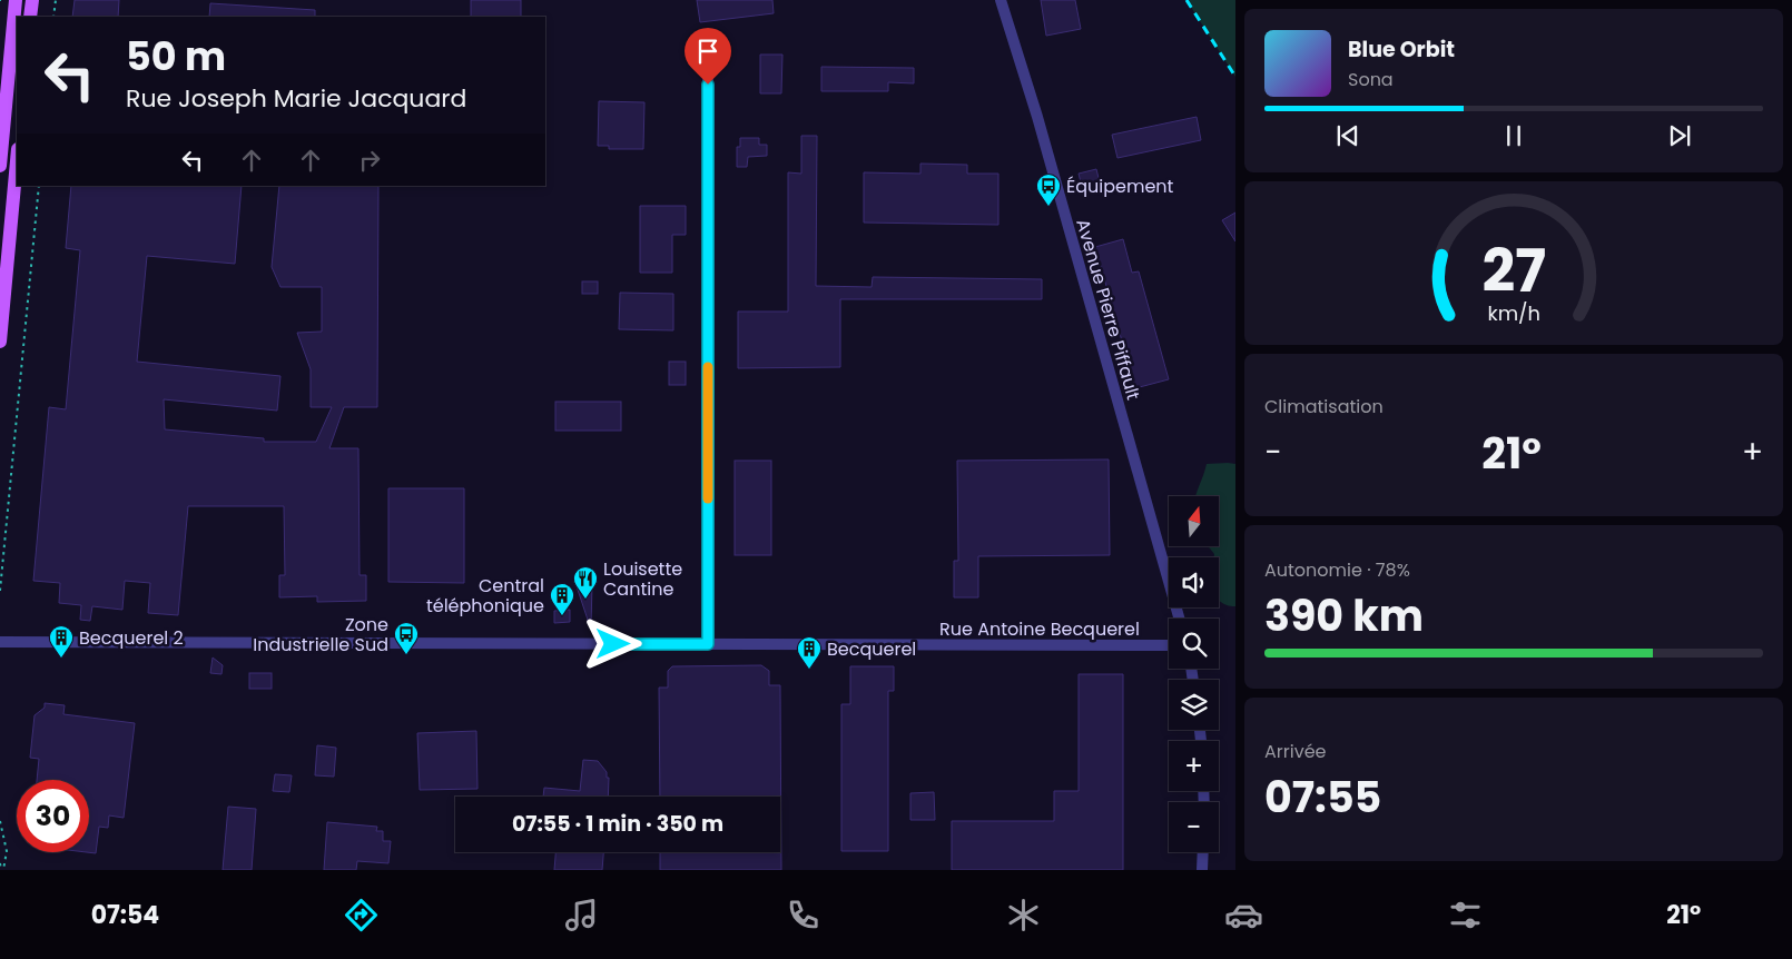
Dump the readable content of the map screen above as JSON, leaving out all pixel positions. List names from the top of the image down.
{
  "streets": {
    "street": ["Avenue Pierre Piffault", "Rue Antoine Becquerel"]
  },
  "places": {
    "bus stop": ["Équipement", "Zone Industrielle Sud"],
    "restaurant": ["Louisette Cantine"],
    "building": ["Central téléphonique", "Becquerel 2", "Becquerel"]
  },
  "north": "top",
  "page": {
    "turn": ["50 m", "Rue Joseph Marie Jacquard"],
    "song": ["Blue Orbit", "Sona"],
    "tile": [
      "Climatisation",
      ["Autonomie · 78%", "390 km"],
      ["Arrivée", "07:55"]
    ],
    "heat": ["−", "21°", "+"],
    "map_buttons": ["+", "−"],
    "limit": "30",
    "trip": "07:55 · 1 min · 350 m",
    "tabs": ["07:54", "21°"],
    "gauge": ["27", "km/h"]
  }
}
